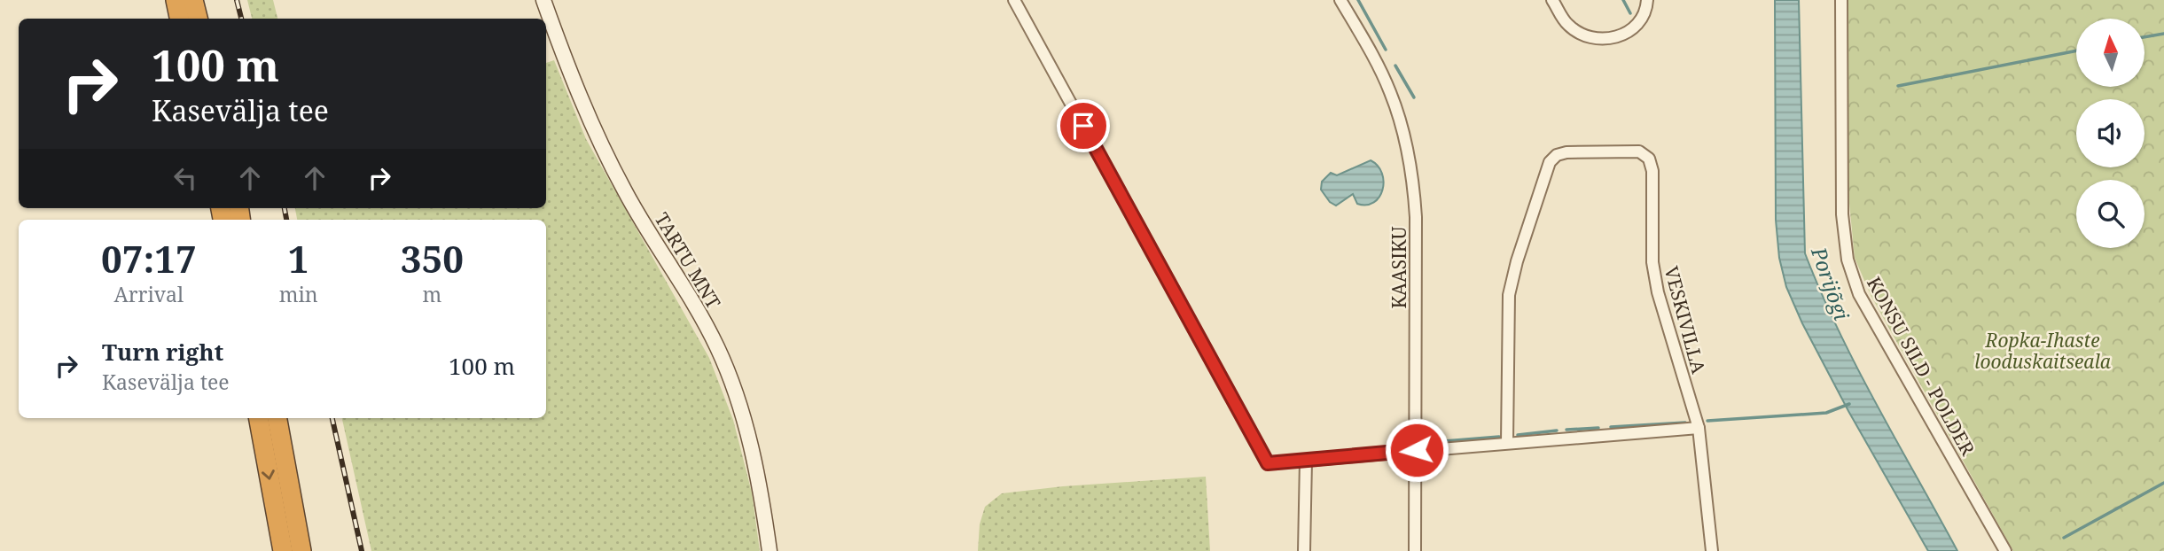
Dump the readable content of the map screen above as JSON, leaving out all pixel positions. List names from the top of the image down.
{
  "streets": {
    "street": [
      "TARTU MNT",
      "KAASIKU",
      "VESKIVILLA",
      "KONSU SILD - POLDER"
    ]
  },
  "water": ["Porijõgi"],
  "parks": ["Ropka-Ihaste looduskaitseala"],
  "north": "top",
  "page": {
    "turn": ["100 m", "Kasevälja tee"],
    "eta": [
      "07:17",
      "Arrival",
      "1",
      "min",
      "350",
      "m"
    ],
    "list": [
      {
        "name": "Turn right",
        "note": "Kasevälja tee",
        "value": "100 m"
      }
    ]
  }
}
